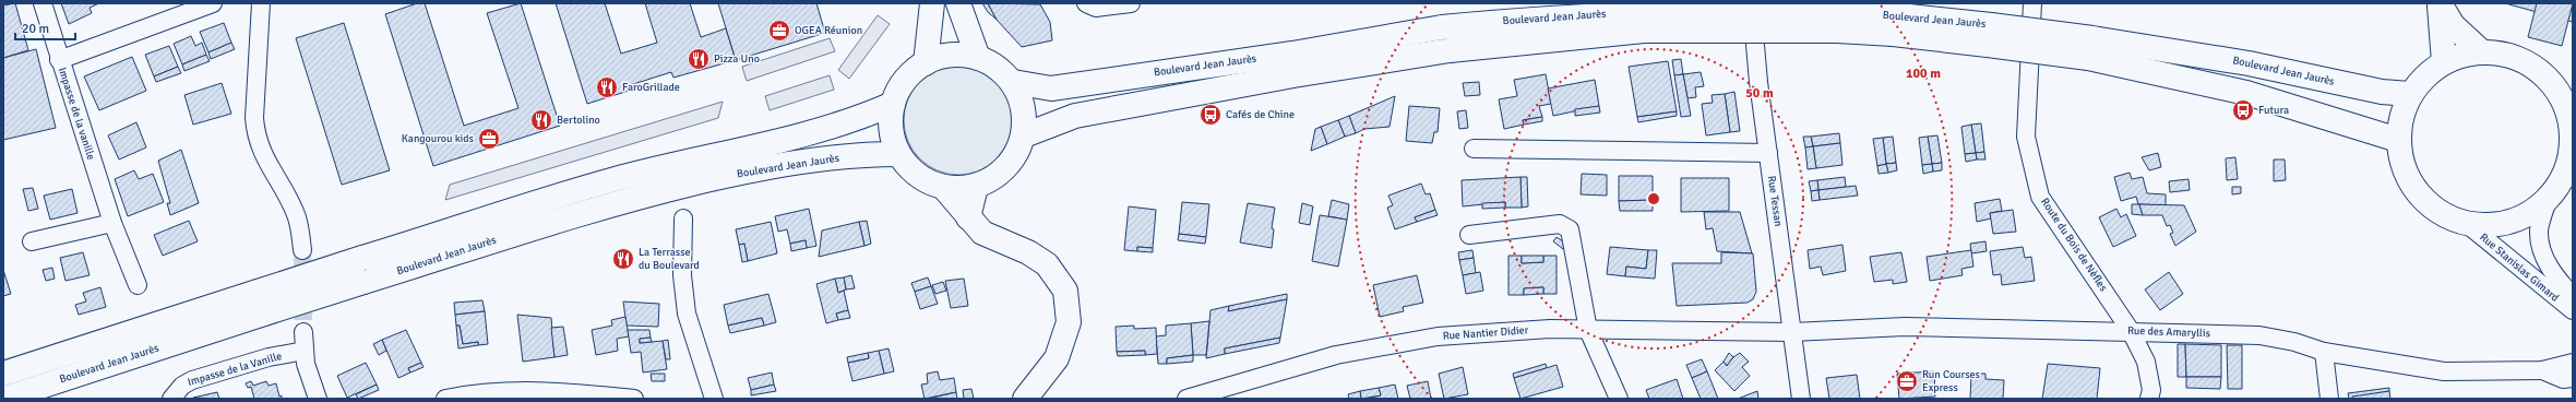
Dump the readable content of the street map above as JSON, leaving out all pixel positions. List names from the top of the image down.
{
  "streets": {
    "main road": ["Boulevard Jean Jaurès"],
    "street": [
      "Impasse de la vanille",
      "Rue Tessan",
      "Route du Bois de Nèfles",
      "Rue Stanislas Gimard",
      "Rue des Amaryllis",
      "Rue Nantier Didier",
      "Impasse de la Vanille"
    ]
  },
  "crossings": [
    ["Rue Tessan", "Rue des Amaryllis"],
    ["Rue Tessan", "Rue Nantier Didier"],
    ["Route du Bois de Nèfles", "Rue des Amaryllis"],
    ["Rue des Amaryllis", "Rue Nantier Didier"]
  ],
  "places": {
    "office": ["OGEA Réunion", "Kangourou kids", "Run Courses Express"],
    "restaurant": [
      "Pizza Uno",
      "FaroGrillade",
      "Bertolino",
      "La Terrasse du Boulevard"
    ],
    "bus stop": ["Futura", "Cafés de Chine"]
  },
  "scale_bar": "20 m",
  "rings": ["100 m", "50 m"]
}
